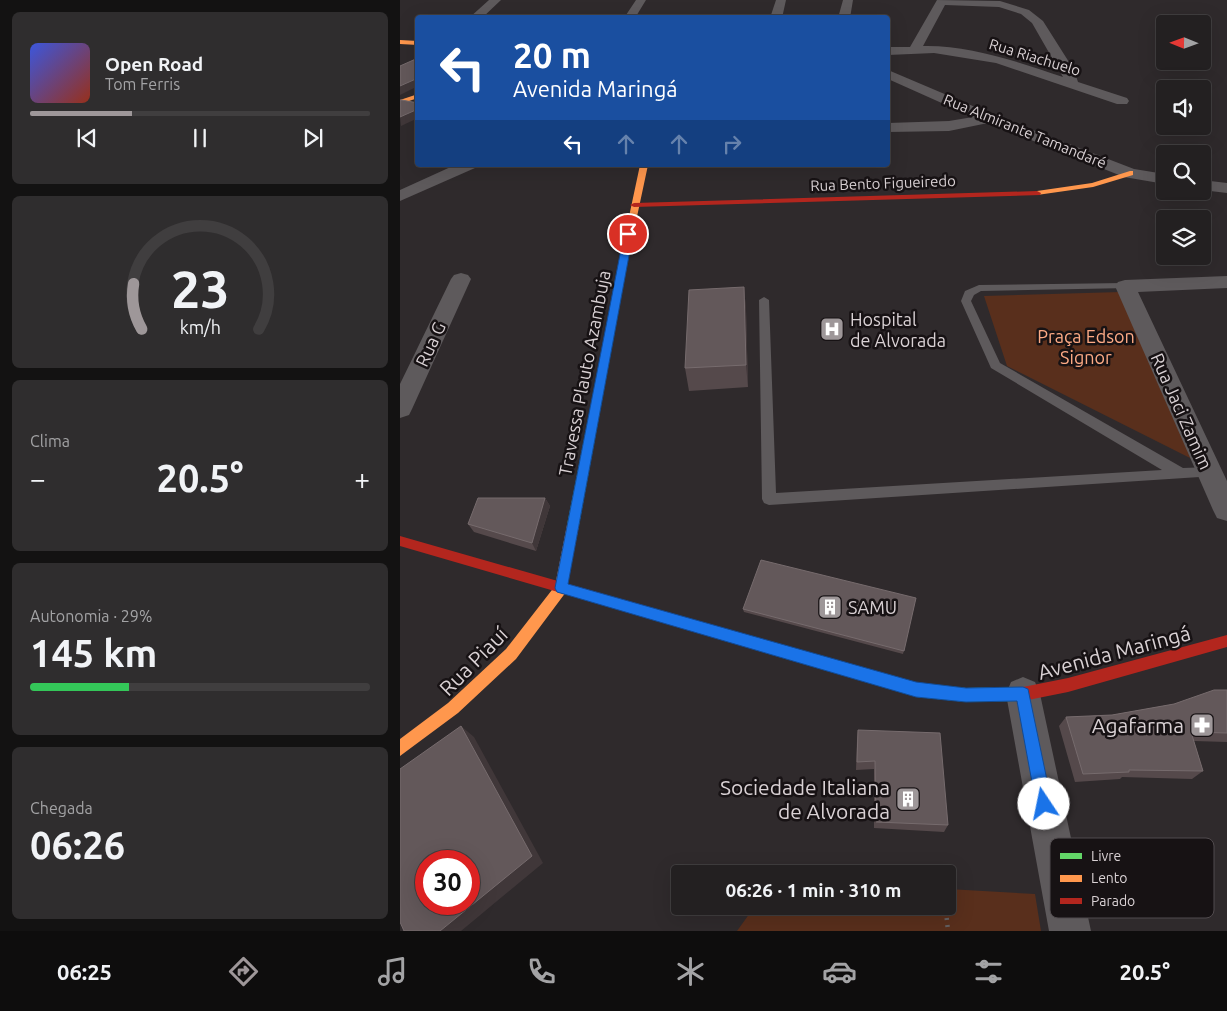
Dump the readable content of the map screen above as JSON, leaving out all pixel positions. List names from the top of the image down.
{
  "streets": {
    "street": [
      "Rua Riachuelo",
      "Rua Almirante Tamandaré",
      "Rua Bento Figueiredo",
      "Rua G",
      "Travessa Plauto Azambuja",
      "Rua Jaci Zamim",
      "Avenida Maringá",
      "Rua Piauí"
    ]
  },
  "crossings": [
    ["Rua Almirante Tamandaré", "Rua Bento Figueiredo"],
    ["Rua Bento Figueiredo", "Travessa Plauto Azambuja"],
    ["Travessa Plauto Azambuja", "Avenida Maringá"],
    ["Travessa Plauto Azambuja", "Rua Piauí"],
    ["Avenida Maringá", "Rua Piauí"]
  ],
  "parks": ["Praça Edson Signor"],
  "places": {
    "hospital": ["Hospital de Alvorada"],
    "building": ["SAMU", "Sociedade Italiana de Alvorada"],
    "pharmacy": ["Agafarma"]
  },
  "legend": ["Livre", "Lento", "Parado"],
  "north": "left",
  "page": {
    "turn": ["20 m", "Avenida Maringá"],
    "song": ["Open Road", "Tom Ferris"],
    "tile": [
      "Clima",
      ["Autonomia · 29%", "145 km"],
      ["Chegada", "06:26"]
    ],
    "heat": ["−", "20.5°", "+"],
    "limit": "30",
    "trip": "06:26 · 1 min · 310 m",
    "tabs": ["06:25", "20.5°"],
    "gauge": ["23", "km/h"]
  }
}
